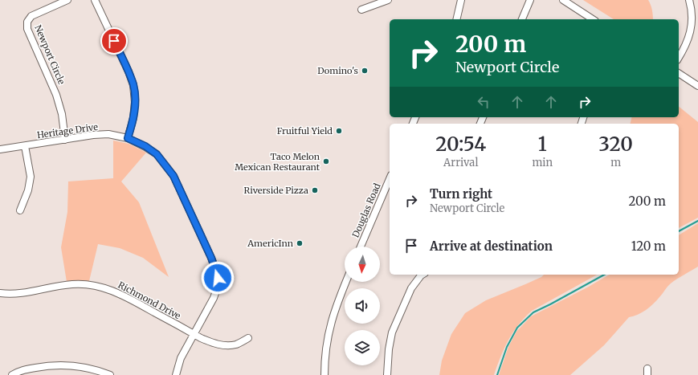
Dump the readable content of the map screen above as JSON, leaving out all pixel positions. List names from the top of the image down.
{
  "streets": {
    "street": [
      "Newport Circle",
      "Heritage Drive",
      "Douglas Road",
      "Richmond Drive"
    ]
  },
  "crossings": [
    ["Newport Circle", "Heritage Drive"],
    ["Heritage Drive", "Richmond Drive"]
  ],
  "places": [
    "Domino's",
    "Fruitful Yield",
    "Taco Melon Mexican Restaurant",
    "Riverside Pizza",
    "AmericInn"
  ],
  "north": "bottom",
  "page": {
    "turn": ["200 m", "Newport Circle"],
    "eta": [
      "20:54",
      "Arrival",
      "1",
      "min",
      "320",
      "m"
    ],
    "list": [
      {
        "name": "Turn right",
        "note": "Newport Circle",
        "value": "200 m"
      },
      {
        "name": "Arrive at destination",
        "value": "120 m"
      }
    ]
  }
}
